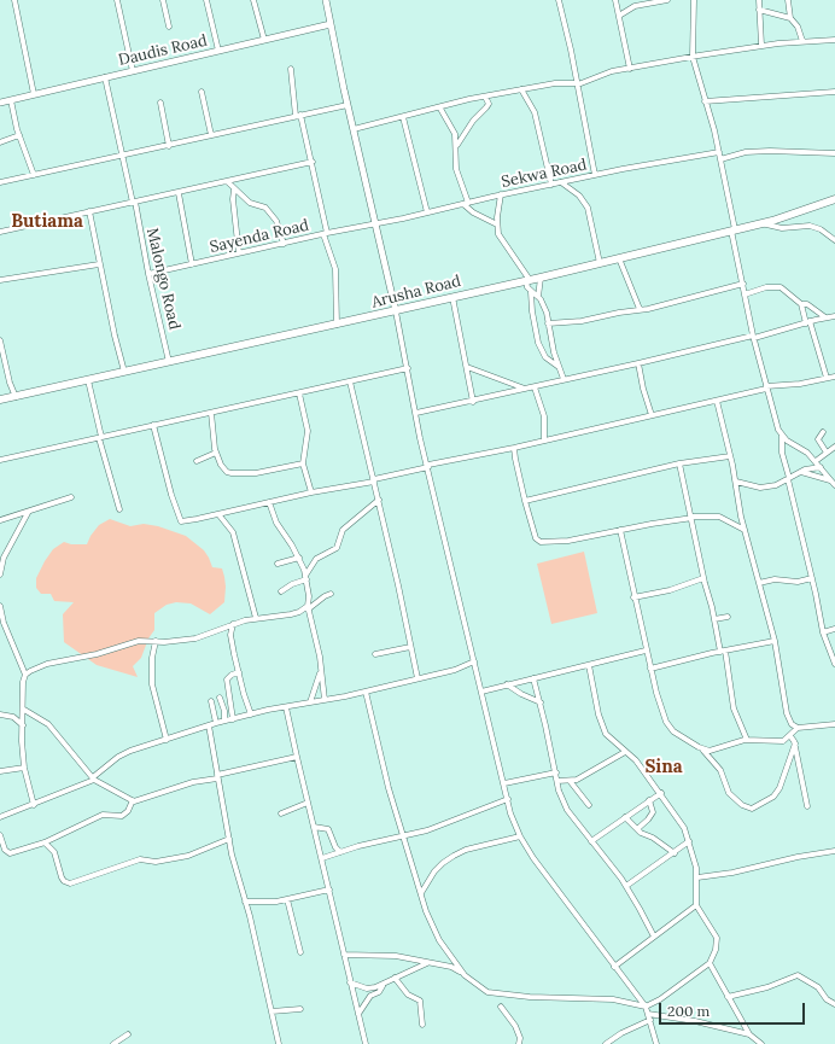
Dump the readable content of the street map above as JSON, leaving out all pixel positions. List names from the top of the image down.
{
  "streets": {
    "main road": ["Arusha Road"],
    "street": [
      "Daudis Road",
      "Sekwa Road",
      "Sayenda Road",
      "Malongo Road"
    ]
  },
  "crossings": [
    ["Daudis Road", "Malongo Road"],
    ["Sekwa Road", "Sayenda Road"],
    ["Sekwa Road", "Arusha Road"],
    ["Sayenda Road", "Malongo Road"],
    ["Malongo Road", "Arusha Road"]
  ],
  "districts": ["Butiama", "Sina"],
  "scale_bar": "200 m"
}
